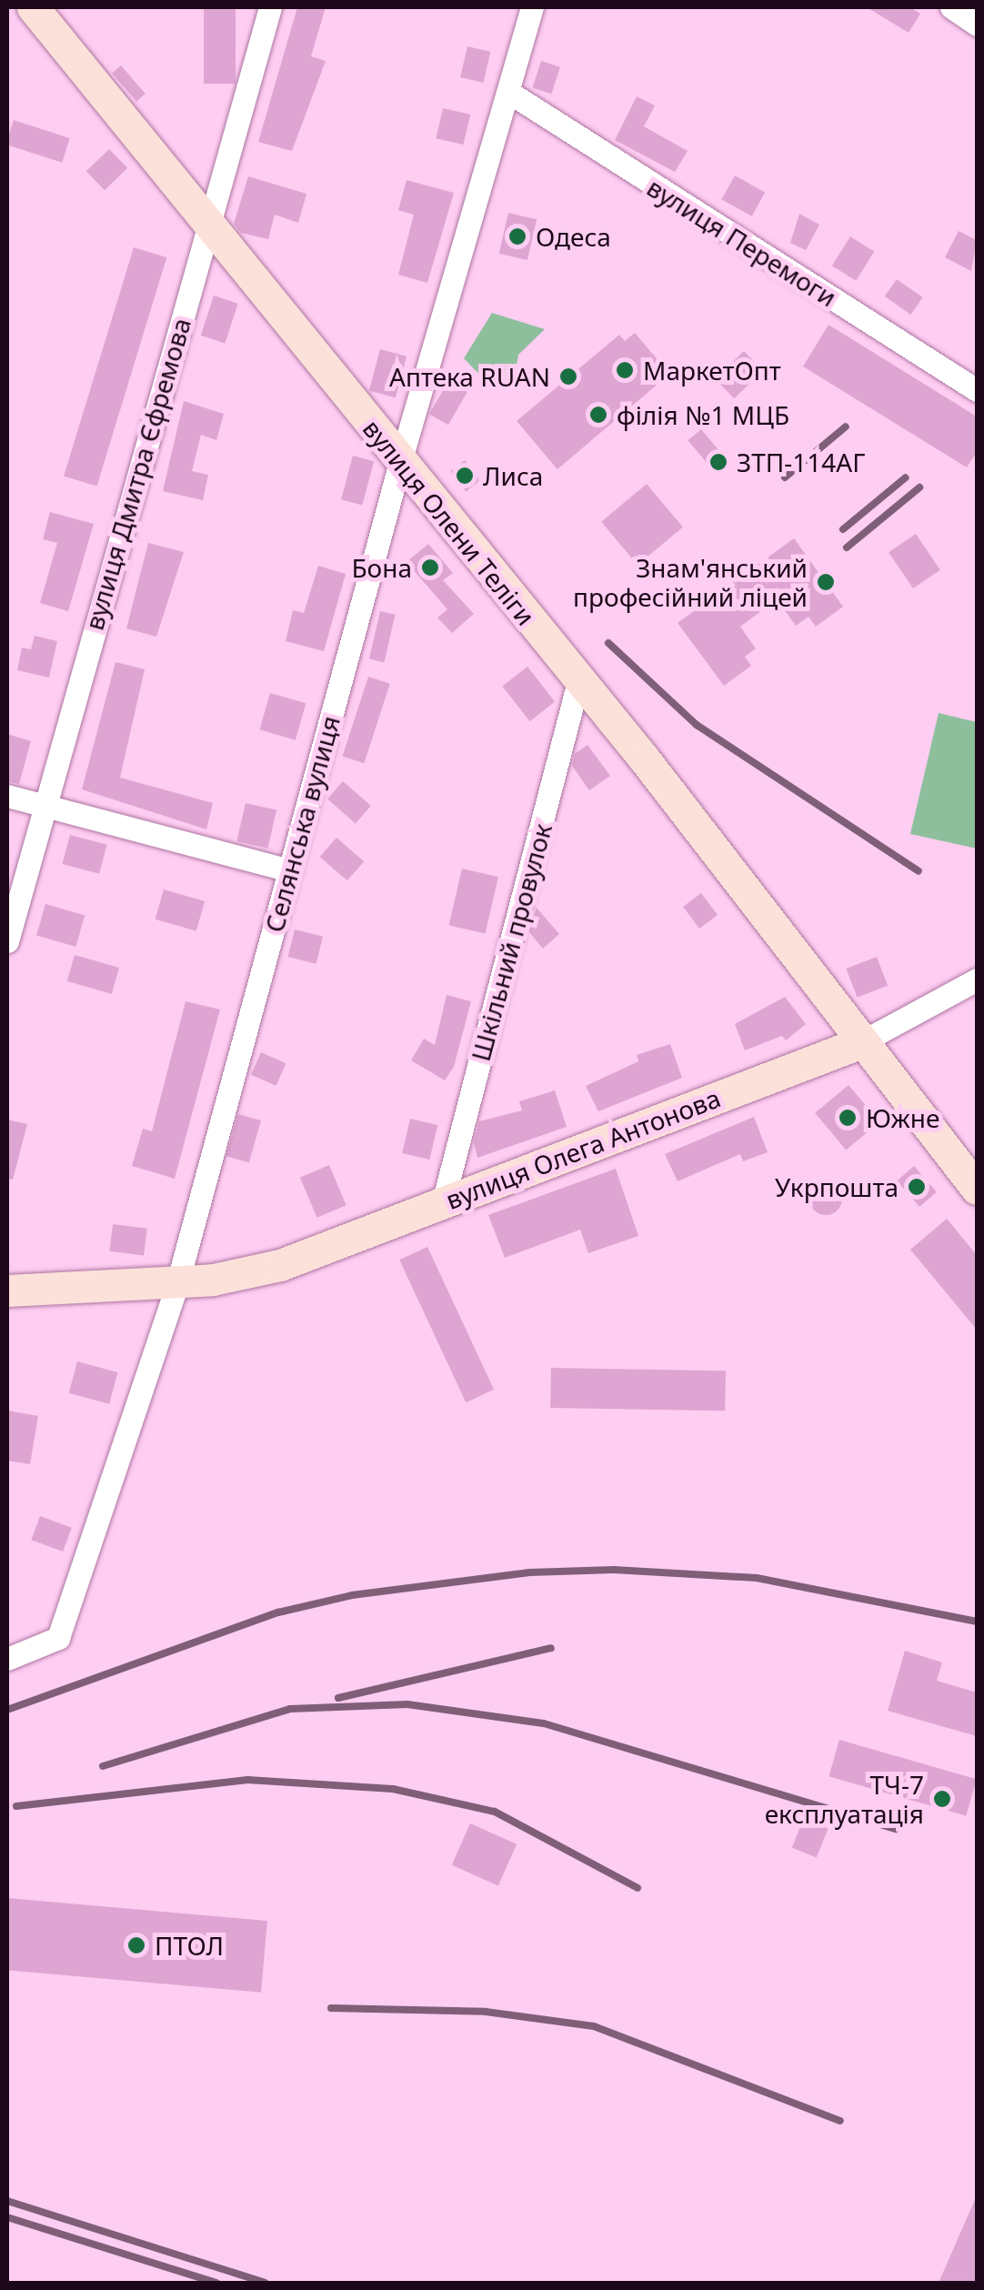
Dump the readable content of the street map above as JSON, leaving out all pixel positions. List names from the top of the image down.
{
  "streets": {
    "street": [
      "вулиця Перемоги",
      "вулиця Дмитра Єфремова",
      "вулиця Олени Теліги",
      "Селянська вулиця",
      "Шкільний провулок",
      "вулиця Олега Антонова"
    ]
  },
  "crossings": [
    ["вулиця Перемоги", "Селянська вулиця"],
    ["вулиця Дмитра Єфремова", "вулиця Олени Теліги"],
    ["вулиця Олени Теліги", "Селянська вулиця"],
    ["вулиця Олени Теліги", "Шкільний провулок"],
    ["вулиця Олени Теліги", "вулиця Олега Антонова"],
    ["Селянська вулиця", "вулиця Олега Антонова"],
    ["Шкільний провулок", "вулиця Олега Антонова"]
  ],
  "places": [
    "Одеса",
    "МаркетОпт",
    "Аптека RUAN",
    "філія №1 МЦБ",
    "ЗТП-114АГ",
    "Лиса",
    "Бона",
    "Знам'янський професійний ліцей",
    "Южне",
    "Укрпошта",
    "ТЧ-7 експлуатація",
    "ПТОЛ"
  ]
}
